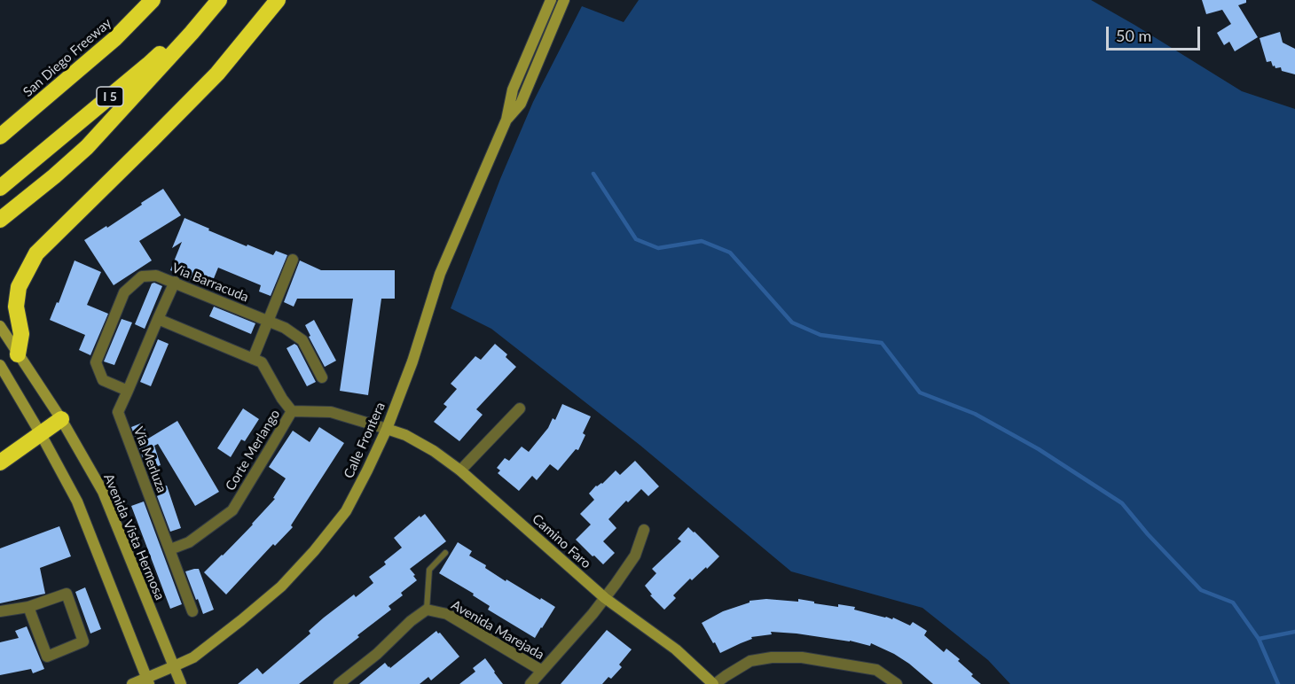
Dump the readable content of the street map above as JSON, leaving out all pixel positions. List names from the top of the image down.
{
  "streets": {
    "highway": ["San Diego Freeway", "I 5"],
    "street": [
      "Via Barracuda",
      "Calle Frontera",
      "Corte Merlango",
      "Via Merluza",
      "Avenida Vista Hermosa",
      "Camino Faro",
      "Avenida Marejada"
    ]
  },
  "crossings": [
    ["Via Barracuda", "Via Merluza"],
    ["Calle Frontera", "Avenida Vista Hermosa"],
    ["Calle Frontera", "Camino Faro"],
    ["Corte Merlango", "Via Merluza"]
  ],
  "scale_bar": "50 m"
}
